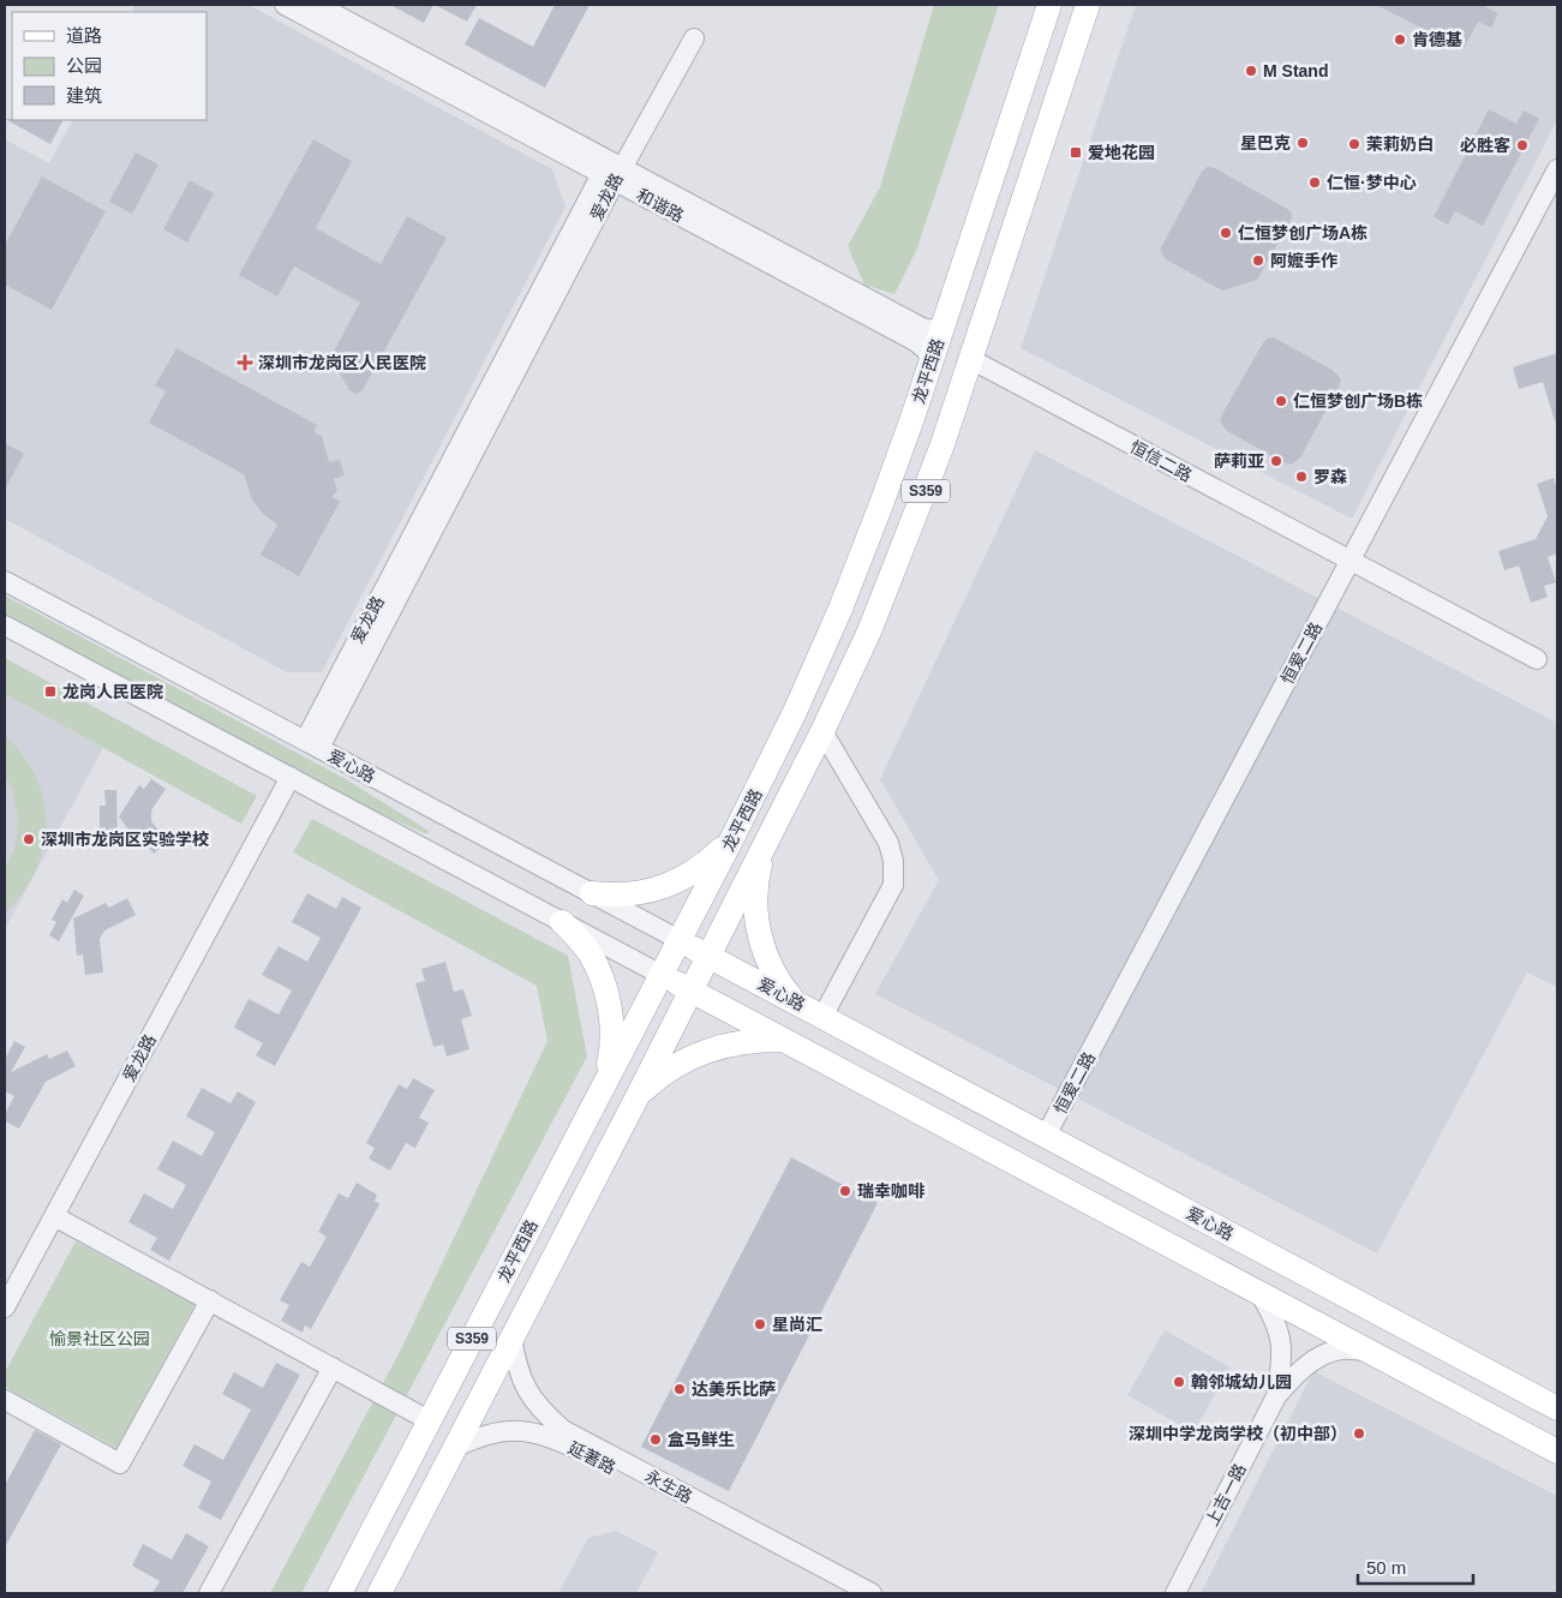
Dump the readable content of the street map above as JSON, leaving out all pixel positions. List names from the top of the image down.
{
  "streets": {
    "main road": ["龙平西路", "S359", "爱心路"],
    "street": [
      "爱龙路",
      "和谐路",
      "恒信二路",
      "恒爱二路",
      "延著路",
      "永生路",
      "上吉一路"
    ]
  },
  "crossings": [
    ["爱龙路", "和谐路"],
    ["爱龙路", "爱心路"],
    ["和谐路", "龙平西路"],
    ["龙平西路", "恒信二路"],
    ["龙平西路", "爱心路"],
    ["龙平西路", "延著路"],
    ["龙平西路", "永生路"],
    ["恒信二路", "恒爱二路"],
    ["恒爱二路", "爱心路"]
  ],
  "parks": ["愉景社区公园"],
  "places": {
    "other": [
      "肯德基",
      "M Stand",
      "星巴克",
      "茉莉奶白",
      "必胜客",
      "仁恒·梦中心",
      "仁恒梦创广场A栋",
      "阿嬷手作",
      "仁恒梦创广场B栋",
      "萨莉亚",
      "罗森",
      "深圳市龙岗区实验学校",
      "瑞幸咖啡",
      "星尚汇",
      "翰邻城幼儿园",
      "达美乐比萨",
      "深圳中学龙岗学校（初中部）",
      "盒马鲜生"
    ],
    "transit": ["爱地花园", "龙岗人民医院"],
    "health": ["深圳市龙岗区人民医院"]
  },
  "legend": ["道路", "公园", "建筑"],
  "scale_bar": "50 m"
}
